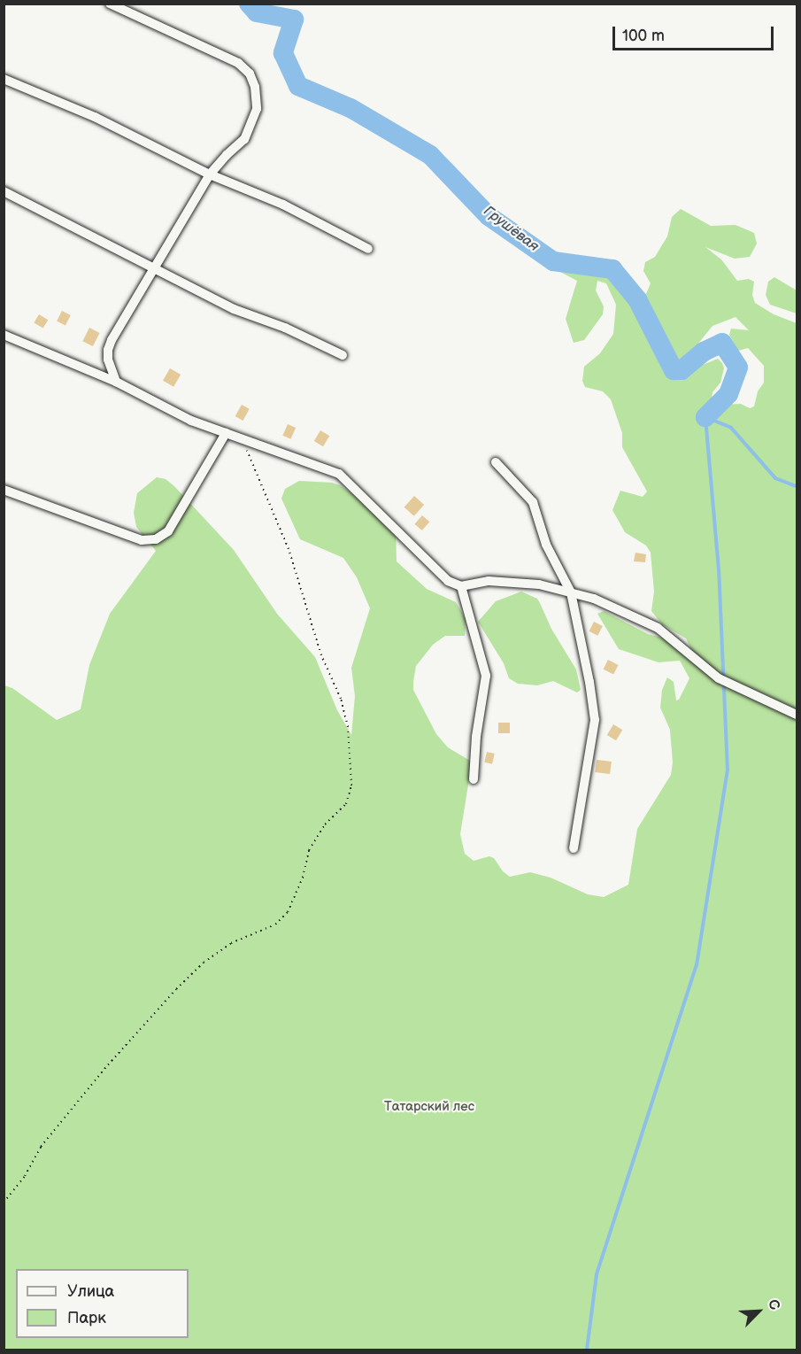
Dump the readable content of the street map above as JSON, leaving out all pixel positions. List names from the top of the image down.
{
  "water": ["Грушёвая"],
  "parks": ["Татарский лес"],
  "legend": ["Улица", "Парк"],
  "scale_bar": "100 m",
  "north": "top right"
}
